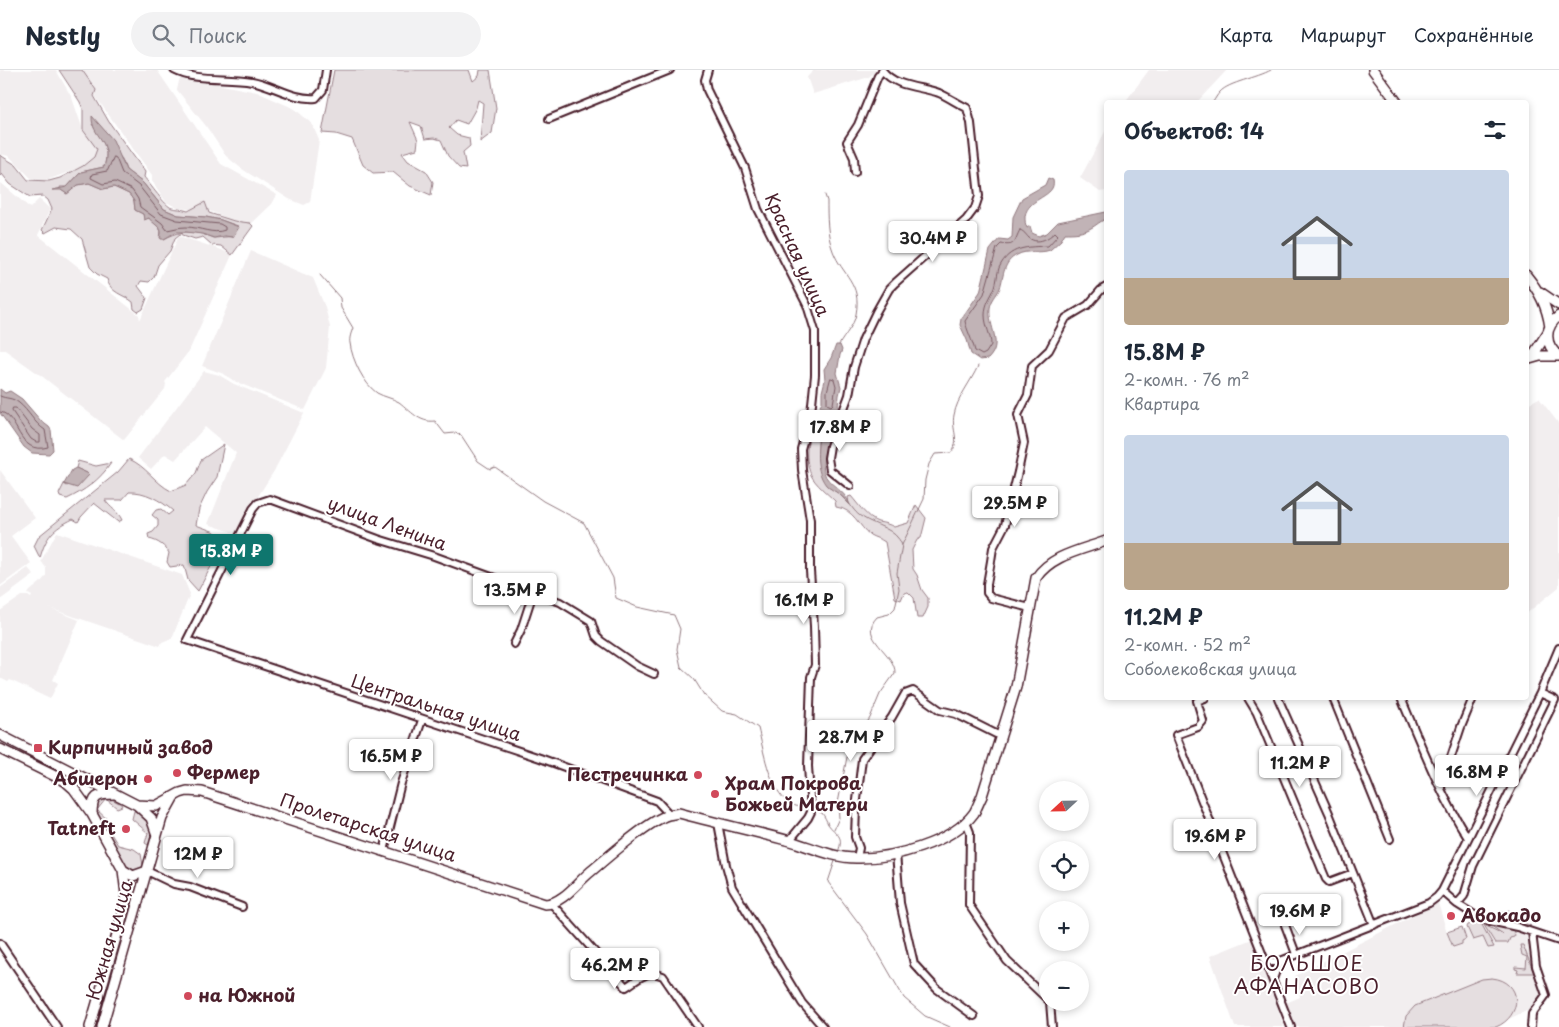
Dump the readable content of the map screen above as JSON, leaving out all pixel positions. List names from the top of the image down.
{
  "streets": {
    "main road": ["Пролетарская улица", "Южная улица"],
    "street": ["Красная улица", "улица Ленина", "Центральная улица"]
  },
  "crossings": [
    ["улица Ленина", "Центральная улица"]
  ],
  "districts": ["БОЛЬШОЕ АФАНАСОВО"],
  "places": {
    "transit": ["Кирпичный завод"],
    "other": [
      "Фермер",
      "Пестречинка",
      "Абшерон",
      "Храм Покрова Божьей Матери",
      "Tatneft",
      "Авокадо",
      "на Южной"
    ]
  },
  "north": "left",
  "page": {
    "header": "Nestly",
    "search": "Поиск",
    "nav": ["Карта", "Маршрут", "Сохранённые"],
    "heading": "Объектов: 14",
    "list": [
      {
        "name": "15.8M ₽",
        "note": "2-комн. · 76 m² · Квартира"
      },
      {
        "name": "11.2M ₽",
        "note": "2-комн. · 52 m² · Соболековская улица"
      }
    ],
    "price": [
      "30.4M ₽",
      "17.8M ₽",
      "29.5M ₽",
      "15.8M ₽",
      "13.5M ₽",
      "16.1M ₽",
      "28.7M ₽",
      "16.5M ₽",
      "11.2M ₽",
      "16.8M ₽",
      "19.6M ₽",
      "12M ₽",
      "19.6M ₽",
      "46.2M ₽"
    ],
    "map_buttons": ["+", "−"]
  }
}
